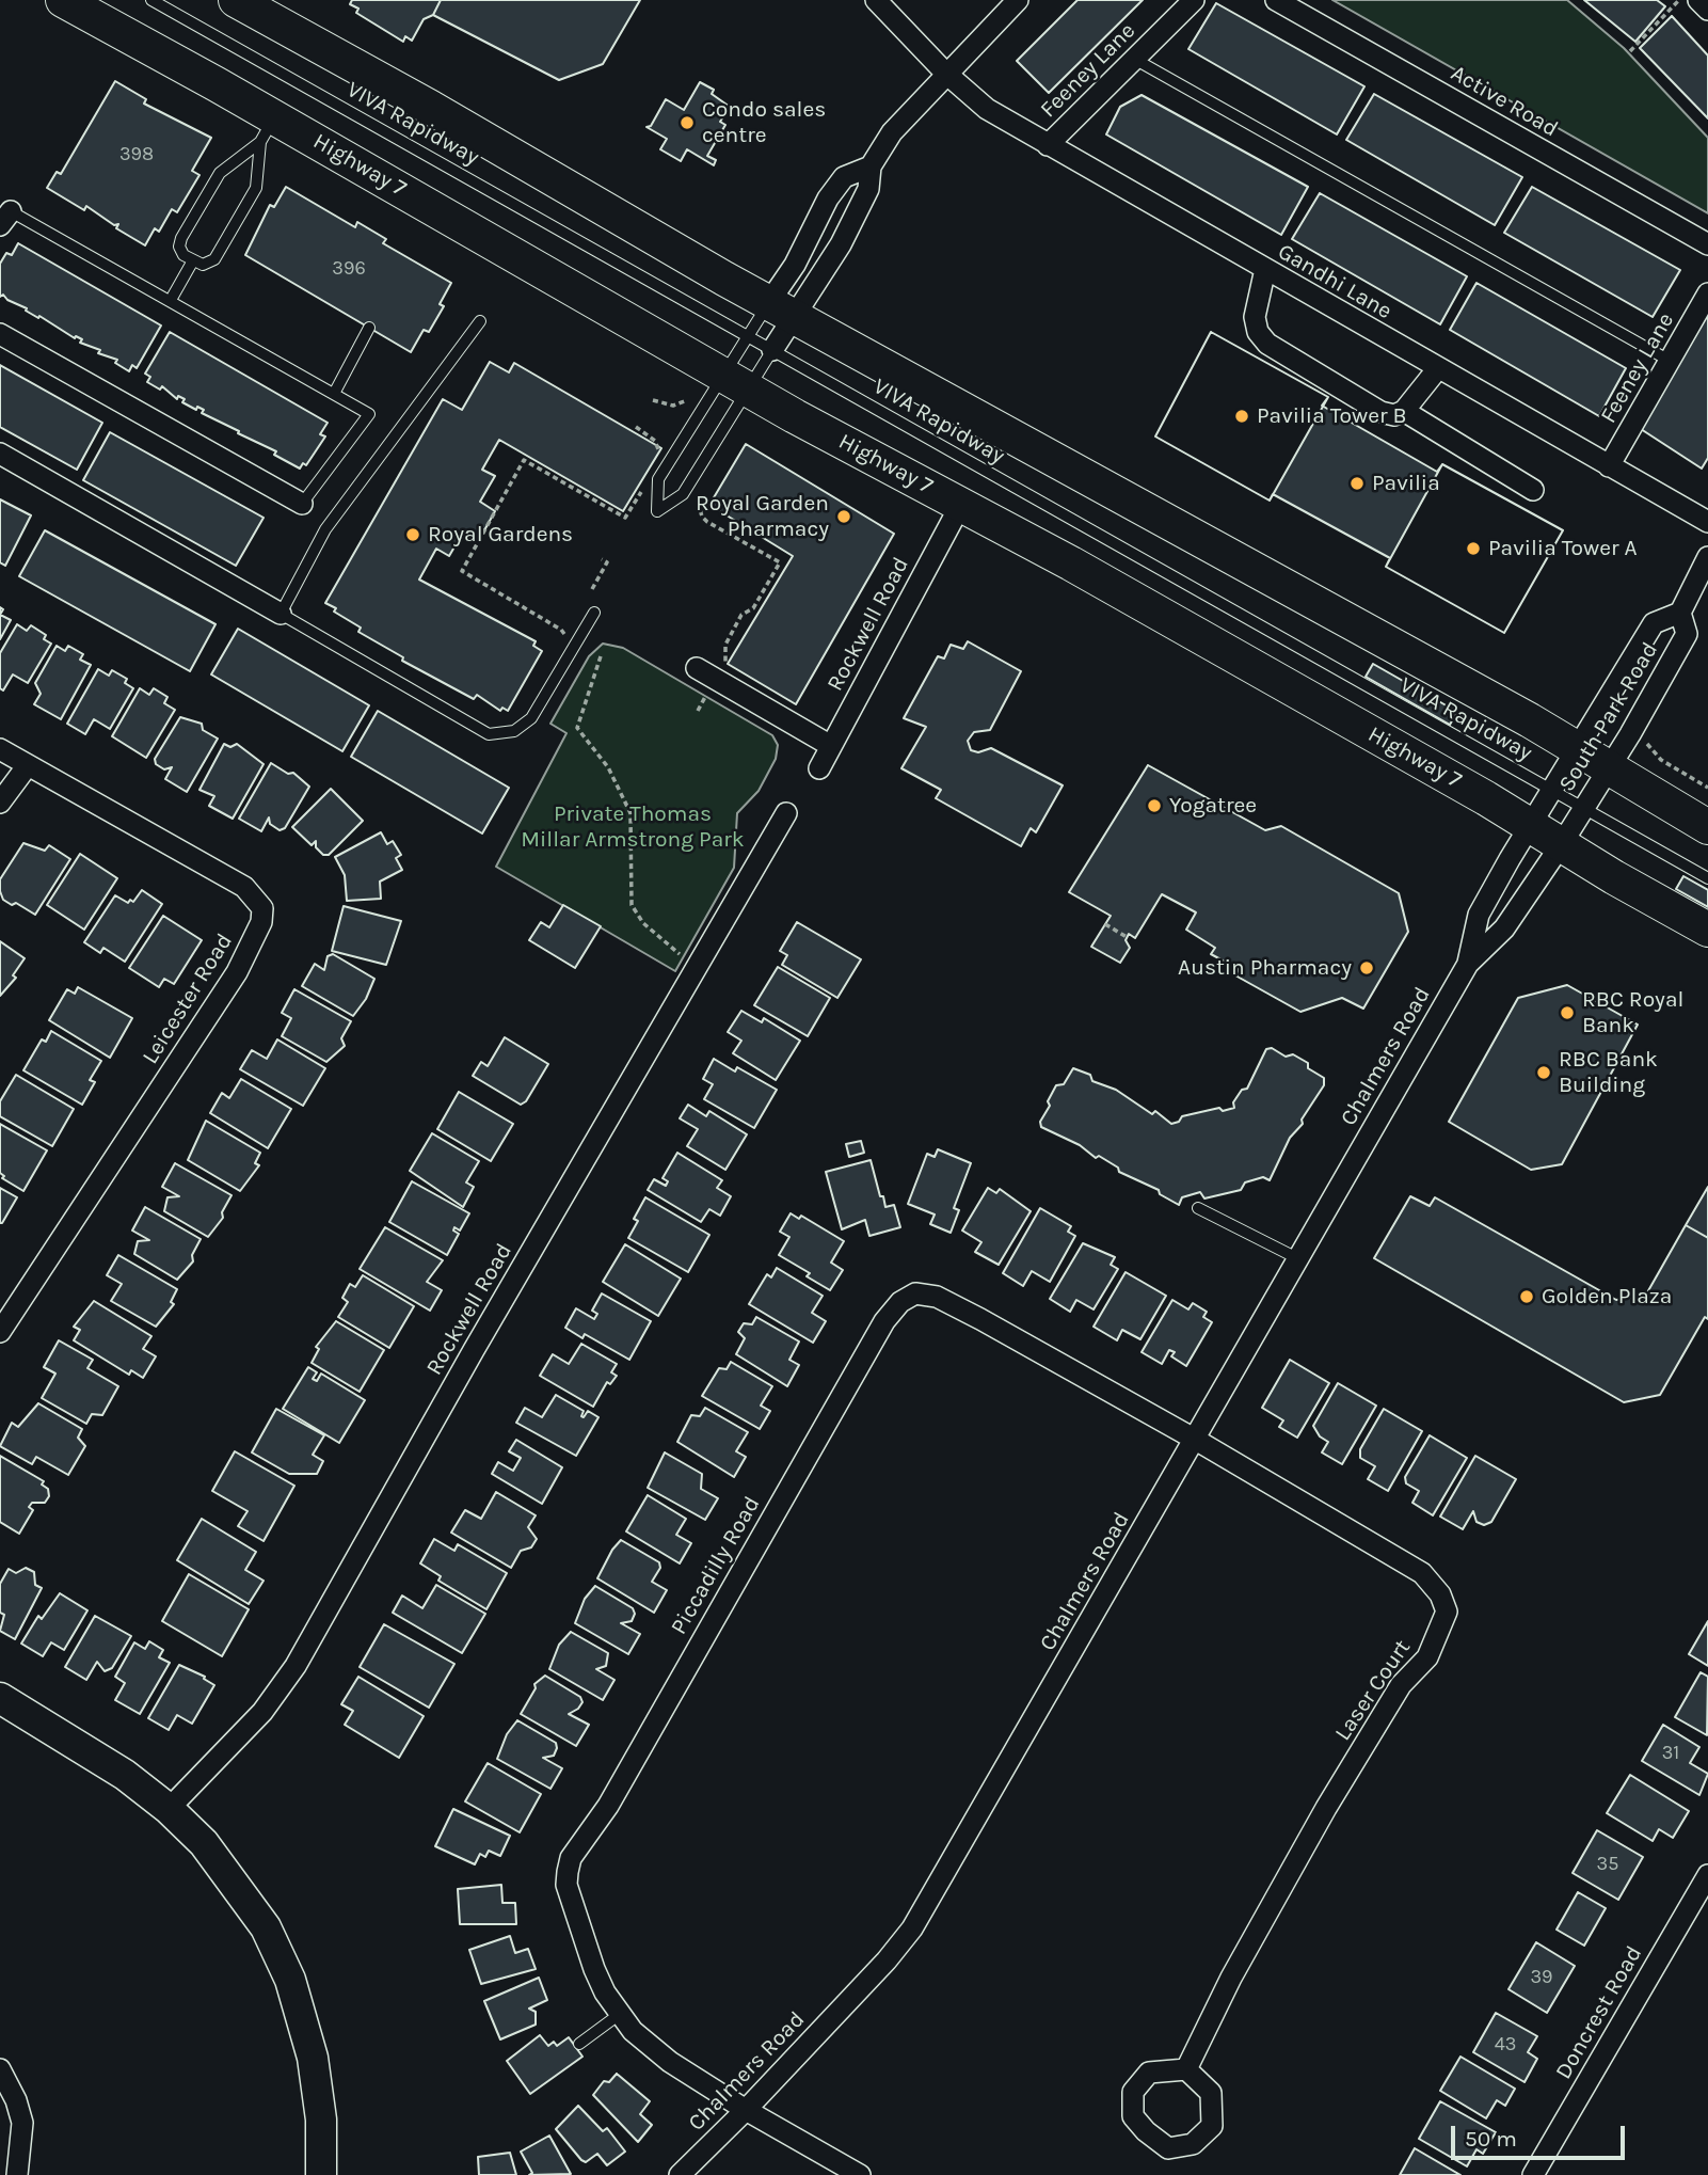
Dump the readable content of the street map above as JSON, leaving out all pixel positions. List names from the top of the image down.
{
  "streets": {
    "main road": ["Highway 7"],
    "street": [
      "Feeney Lane",
      "Active Road",
      "Gandhi Lane",
      "Rockwell Road",
      "South Park Road",
      "Leicester Road",
      "Chalmers Road",
      "Piccadilly Road",
      "Laser Court",
      "Doncrest Road"
    ],
    "lane": ["VIVA Rapidway"]
  },
  "crossings": [
    ["Feeney Lane", "Gandhi Lane"],
    ["VIVA Rapidway", "South Park Road"],
    ["VIVA Rapidway", "Chalmers Road"],
    ["Highway 7", "Rockwell Road"],
    ["Highway 7", "South Park Road"],
    ["Highway 7", "Chalmers Road"],
    ["South Park Road", "Chalmers Road"],
    ["Chalmers Road", "Piccadilly Road"],
    ["Chalmers Road", "Laser Court"],
    ["Piccadilly Road", "Laser Court"]
  ],
  "parks": ["Private Thomas Millar Armstrong Park"],
  "places": [
    "Condo sales centre",
    "Pavilia Tower B",
    "Pavilia",
    "Royal Garden Pharmacy",
    "Royal Gardens",
    "Pavilia Tower A",
    "Yogatree",
    "Austin Pharmacy",
    "RBC Royal Bank",
    "RBC Bank Building",
    "Golden Plaza"
  ],
  "house_numbers": [
    "398",
    "396",
    "31",
    "35",
    "39",
    "43"
  ],
  "scale_bar": "50 m"
}
